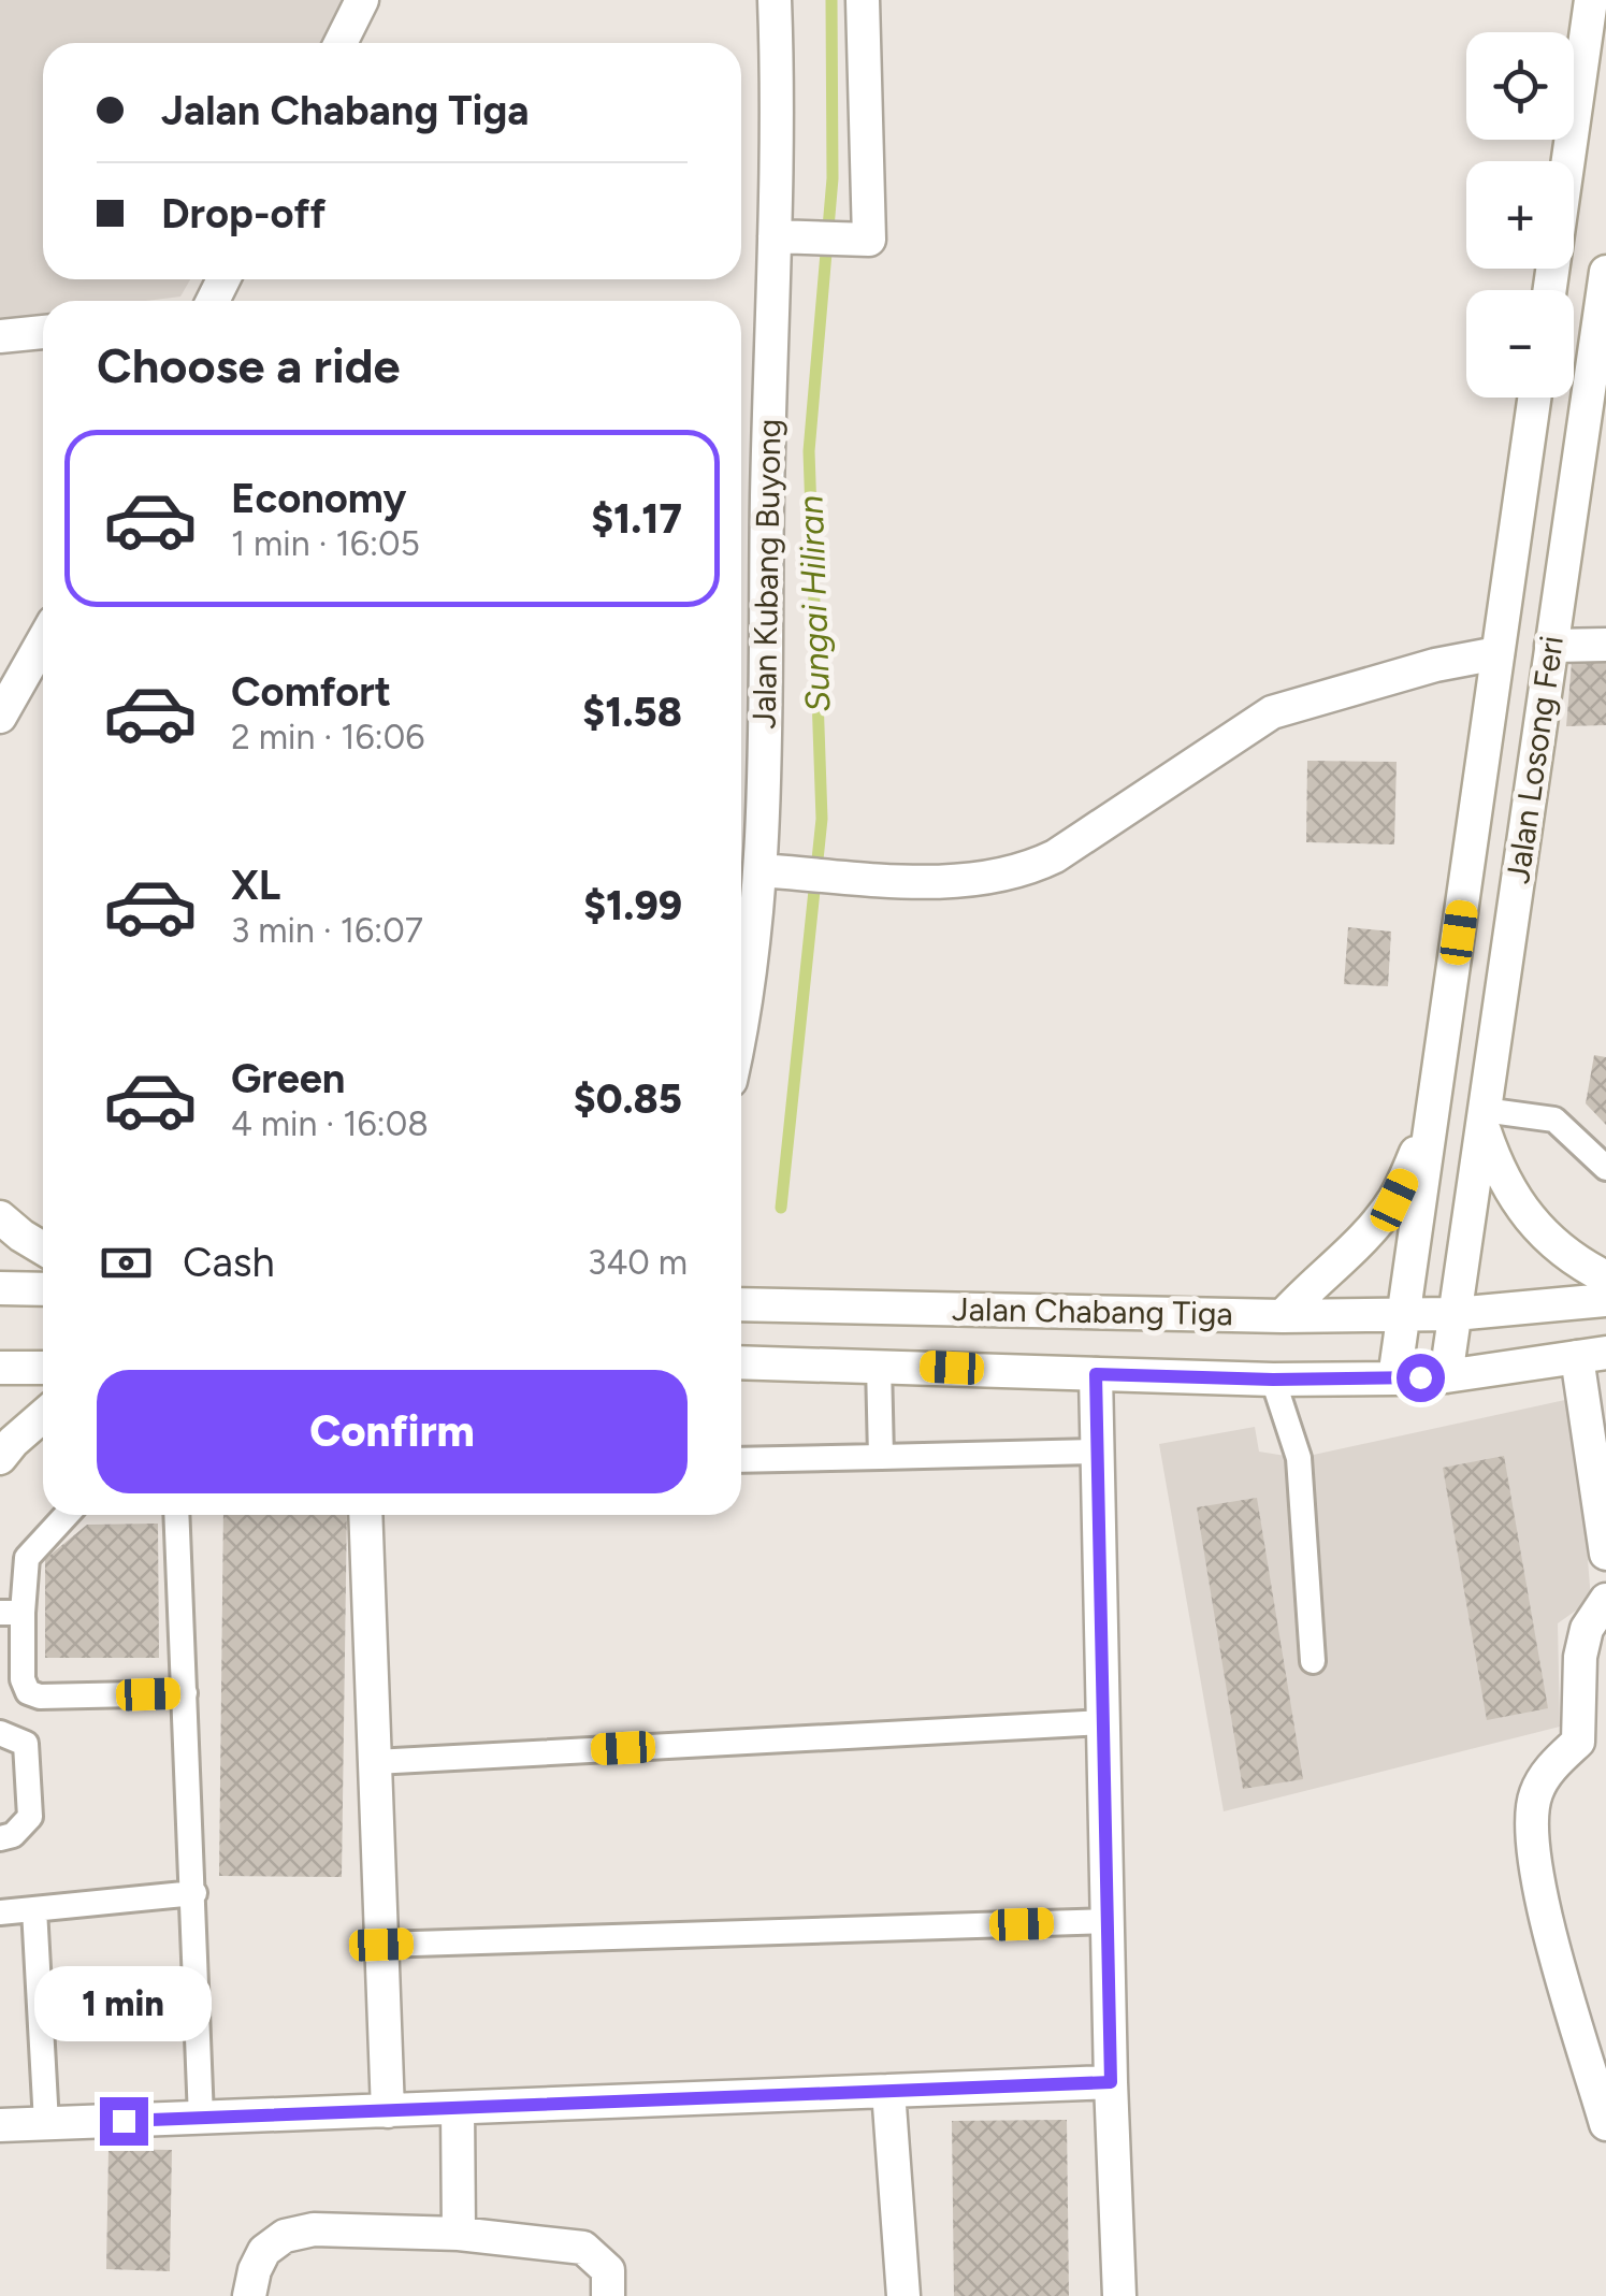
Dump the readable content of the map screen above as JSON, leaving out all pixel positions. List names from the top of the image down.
{
  "streets": {
    "street": ["Jalan Kubang Buyong", "Jalan Losong Feri", "Jalan Chabang Tiga"]
  },
  "crossings": [
    ["Jalan Losong Feri", "Jalan Chabang Tiga"]
  ],
  "water": ["Sungai Hiliran"],
  "page": {
    "map_buttons": ["+", "−"],
    "banner": ["Jalan Chabang Tiga", "Drop-off"],
    "heading": "Choose a ride",
    "list": [
      {
        "name": "Economy",
        "note": "1 min · 16:05",
        "value": "$1.17"
      },
      {
        "name": "Comfort",
        "note": "2 min · 16:06",
        "value": "$1.58"
      },
      {
        "name": "XL",
        "note": "3 min · 16:07",
        "value": "$1.99"
      },
      {
        "name": "Green",
        "note": "4 min · 16:08",
        "value": "$0.85"
      }
    ],
    "pay": ["Cash", "340 m"],
    "buttons": "Confirm",
    "bubble": "1 min"
  }
}
